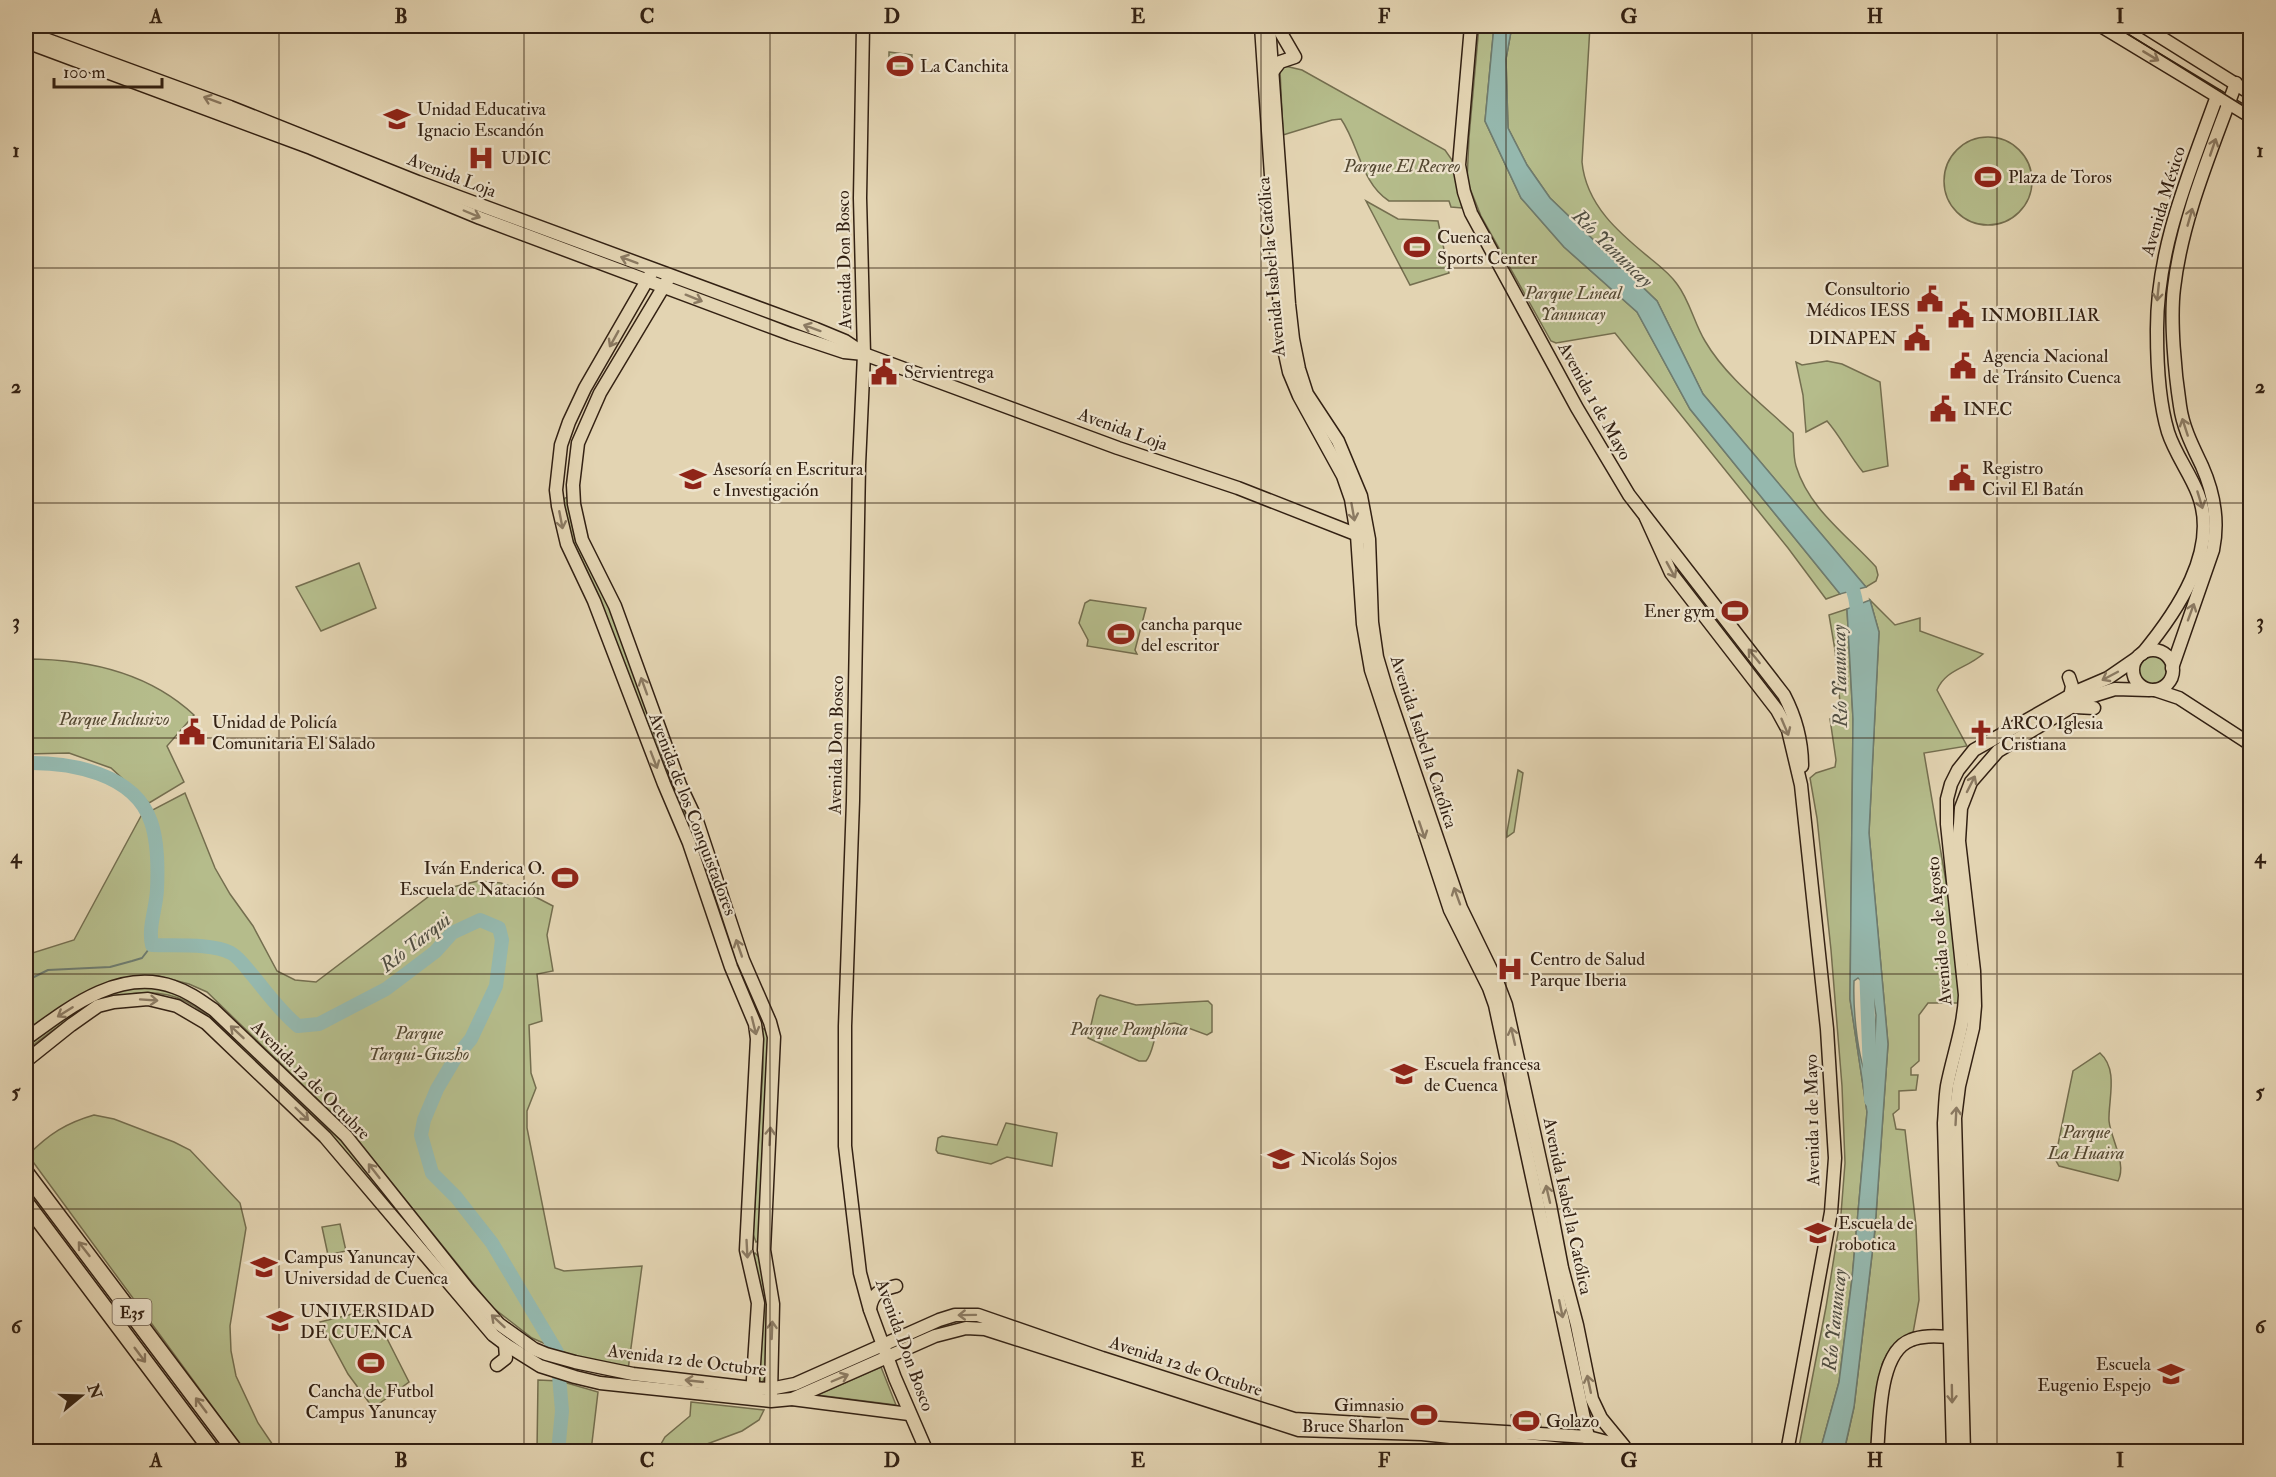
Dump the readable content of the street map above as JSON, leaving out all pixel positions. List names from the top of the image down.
{
  "streets": {
    "highway": ["E35"],
    "main road": [
      "Avenida Loja",
      "Avenida México",
      "Avenida Don Bosco",
      "Avenida Isabel la Católica",
      "Avenida 1 de Mayo",
      "Avenida de los Conquistadores",
      "Avenida 10 de Agosto",
      "Avenida 12 de Octubre"
    ]
  },
  "crossings": [
    ["Avenida Loja", "Avenida Don Bosco"],
    ["Avenida Loja", "Avenida Isabel la Católica"],
    ["Avenida Loja", "Avenida de los Conquistadores"],
    ["Avenida México", "Avenida 10 de Agosto"],
    ["Avenida Don Bosco", "Avenida 12 de Octubre"],
    ["Avenida Isabel la Católica", "Avenida 12 de Octubre"],
    ["Avenida de los Conquistadores", "Avenida 12 de Octubre"]
  ],
  "water": ["Río Yanuncay", "Río Tarqui"],
  "parks": [
    "Parque El Recreo",
    "Parque Lineal Yanuncay",
    "Parque Inclusivo",
    "Parque Pamplona",
    "Parque Tarqui-Guzho",
    "Parque La Huaira"
  ],
  "places": {
    "sports": [
      "La Canchita",
      "Plaza de Toros",
      "Cuenca Sports Center",
      "Ener gym",
      "cancha parque del escritor",
      "Iván Enderica O. Escuela de Natación",
      "Cancha de Futbol Campus Yanuncay",
      "Gimnasio Bruce Sharlon",
      "Golazo"
    ],
    "school or university": [
      "Unidad Educativa Ignacio Escandón",
      "Asesoría en Escritura e Investigación",
      "Escuela francesa de Cuenca",
      "Nicolás Sojos",
      "Escuela de robotica",
      "Campus Yanuncay Universidad de Cuenca",
      "UNIVERSIDAD DE CUENCA",
      "Escuela Eugenio Espejo"
    ],
    "hospital": ["UDIC", "Centro de Salud Parque Iberia"],
    "public building": [
      "Consultorio Médicos IESS",
      "INMOBILIAR",
      "DINAPEN",
      "Agencia Nacional de Tránsito Cuenca",
      "Servientrega",
      "INEC",
      "Registro Civil El Batán",
      "Unidad de Policía Comunitaria El Salado"
    ],
    "church": ["ARCO Iglesia Cristiana"]
  },
  "scale_bar": "100 m",
  "north": "right",
  "grid": {
    "columns": [
      "A",
      "B",
      "C",
      "D",
      "E",
      "F",
      "G",
      "H",
      "I"
    ],
    "rows": [
      "1",
      "2",
      "3",
      "4",
      "5",
      "6"
    ]
  }
}
